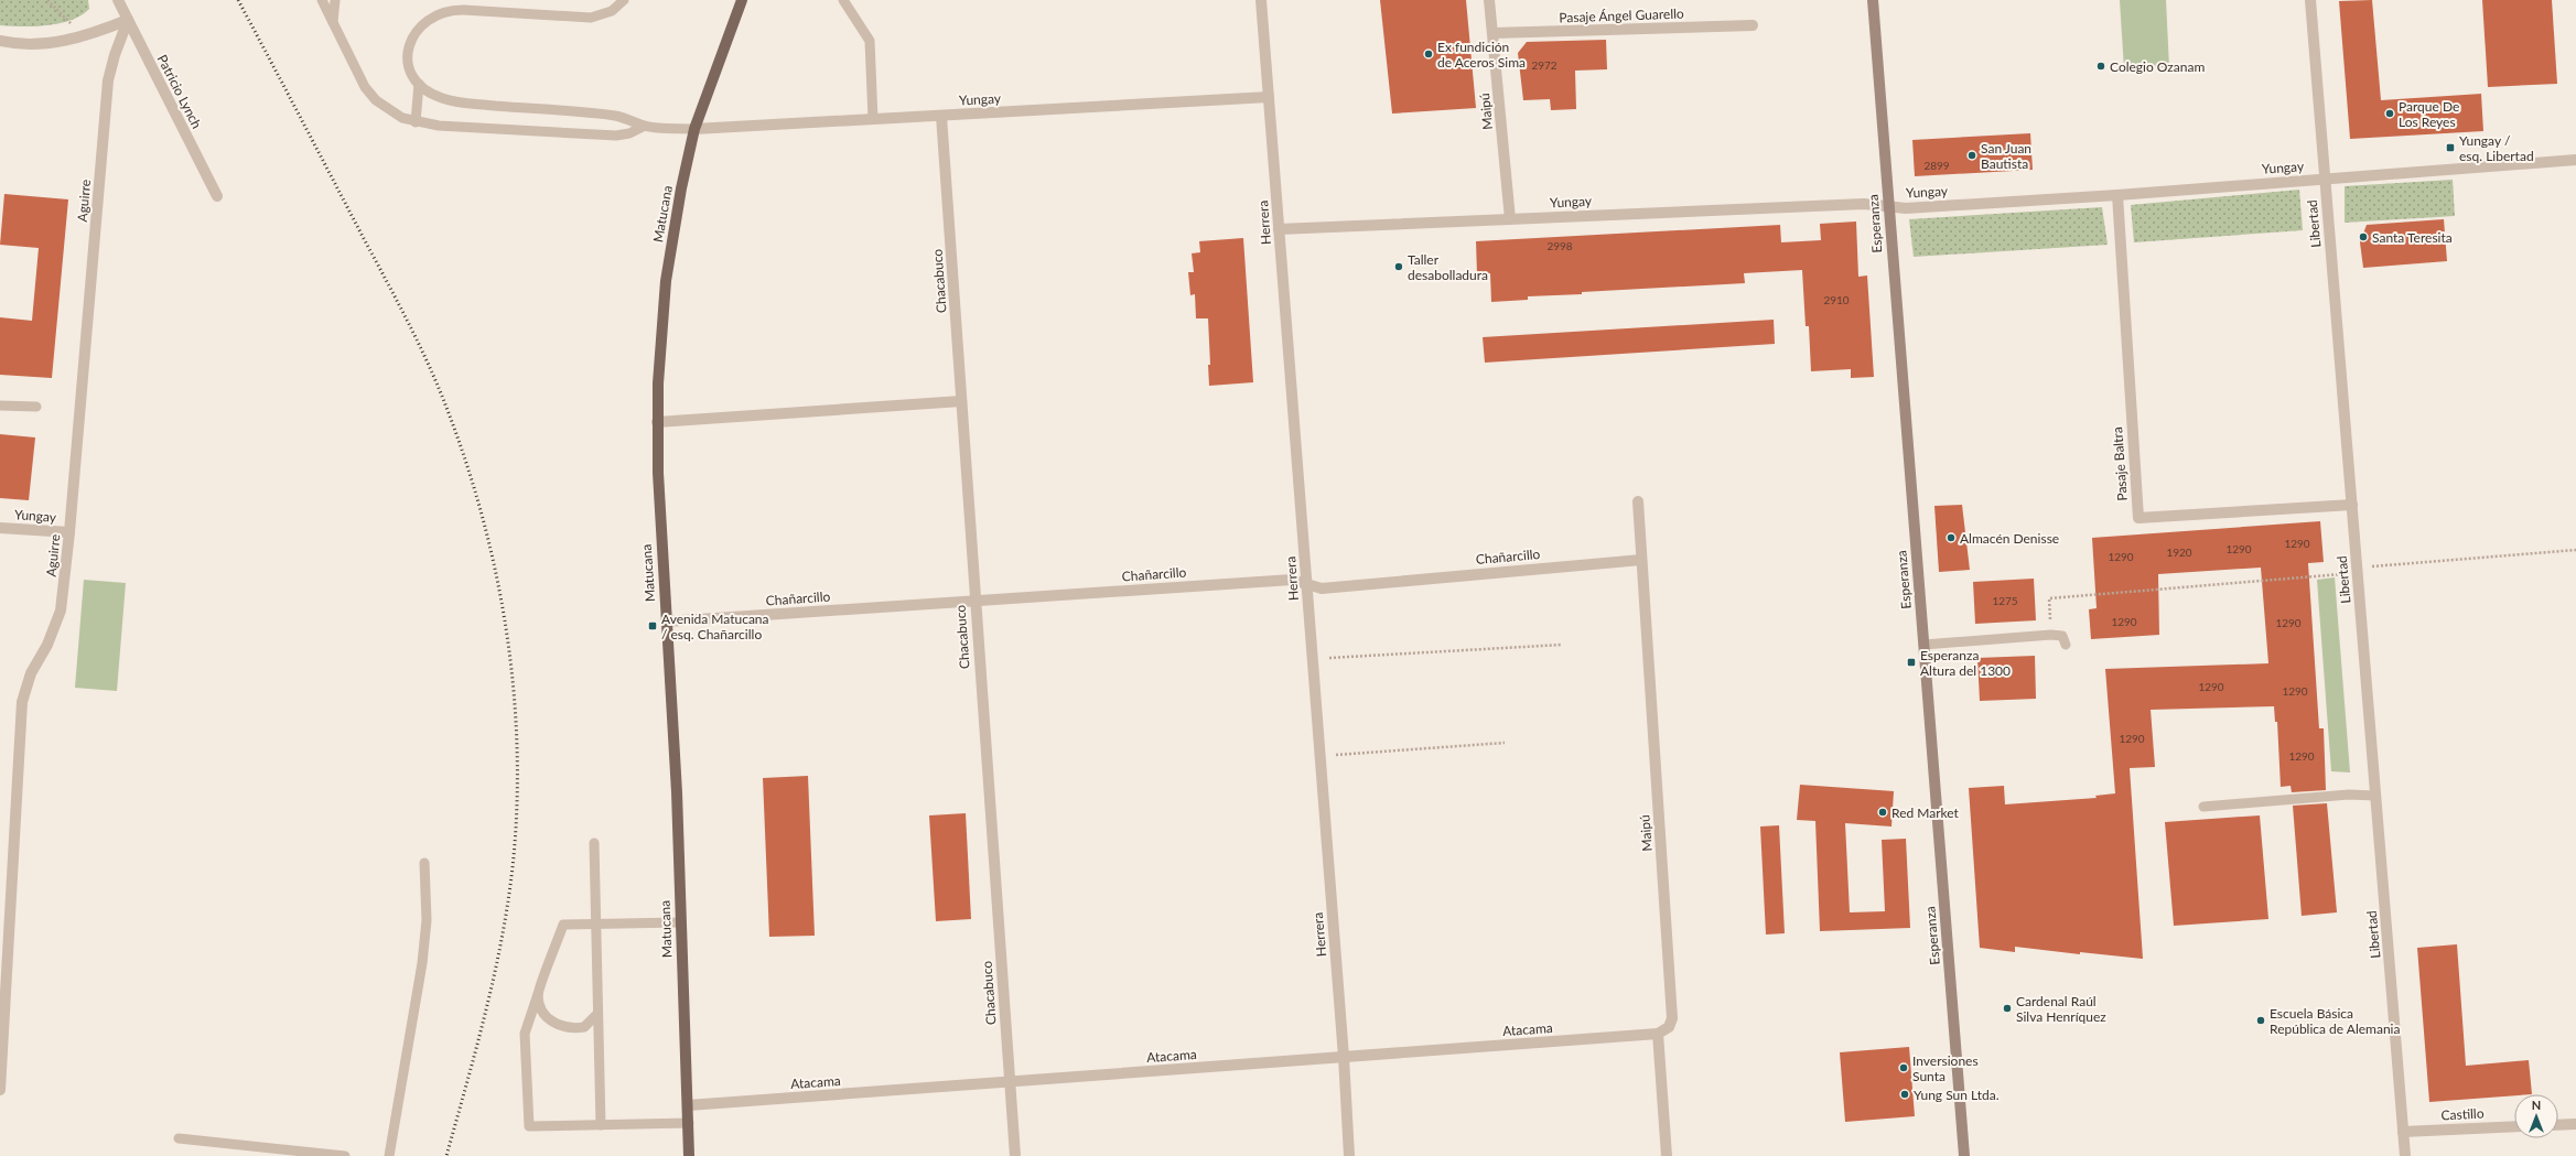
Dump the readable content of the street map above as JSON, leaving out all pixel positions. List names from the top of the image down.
{
  "streets": {
    "main road": ["Matucana", "Esperanza"],
    "street": [
      "Pasaje Ángel Guarello",
      "Patricio Lynch",
      "Yungay",
      "Maipú",
      "Aguirre",
      "Herrera",
      "Libertad",
      "Chacabuco",
      "Pasaje Baltra",
      "Chañarcillo",
      "Atacama",
      "Castillo"
    ]
  },
  "crossings": [
    ["Pasaje Ángel Guarello", "Maipú"],
    ["Patricio Lynch", "Aguirre"],
    ["Yungay", "Maipú"],
    ["Yungay", "Aguirre"],
    ["Yungay", "Matucana"],
    ["Yungay", "Herrera"],
    ["Yungay", "Esperanza"],
    ["Yungay", "Libertad"],
    ["Yungay", "Chacabuco"],
    ["Yungay", "Pasaje Baltra"],
    ["Maipú", "Chañarcillo"],
    ["Maipú", "Atacama"],
    ["Matucana", "Chañarcillo"],
    ["Matucana", "Atacama"],
    ["Herrera", "Chañarcillo"],
    ["Herrera", "Atacama"],
    ["Libertad", "Pasaje Baltra"],
    ["Libertad", "Castillo"],
    ["Chacabuco", "Chañarcillo"],
    ["Chacabuco", "Atacama"]
  ],
  "places": {
    "other": [
      "Ex fundición de Aceros Sima",
      "Colegio Ozanam",
      "Parque De Los Reyes",
      "San Juan Bautista",
      "Santa Teresita",
      "Taller desabolladura",
      "Almacén Denisse",
      "Red Market",
      "Cardenal Raúl Silva Henríquez",
      "Escuela Básica República de Alemania",
      "Inversiones Sunta",
      "Yung Sun Ltda."
    ],
    "transit": ["Yungay / esq. Libertad", "Avenida Matucana / esq. Chañarcillo", "Esperanza Altura del 1300"]
  },
  "house_numbers": [
    "2972",
    "2899",
    "2998",
    "2910",
    "1290",
    "1290",
    "1920",
    "1290",
    "1275",
    "1290",
    "1290",
    "1290",
    "1290",
    "1290",
    "1290"
  ],
  "north": "top"
}
